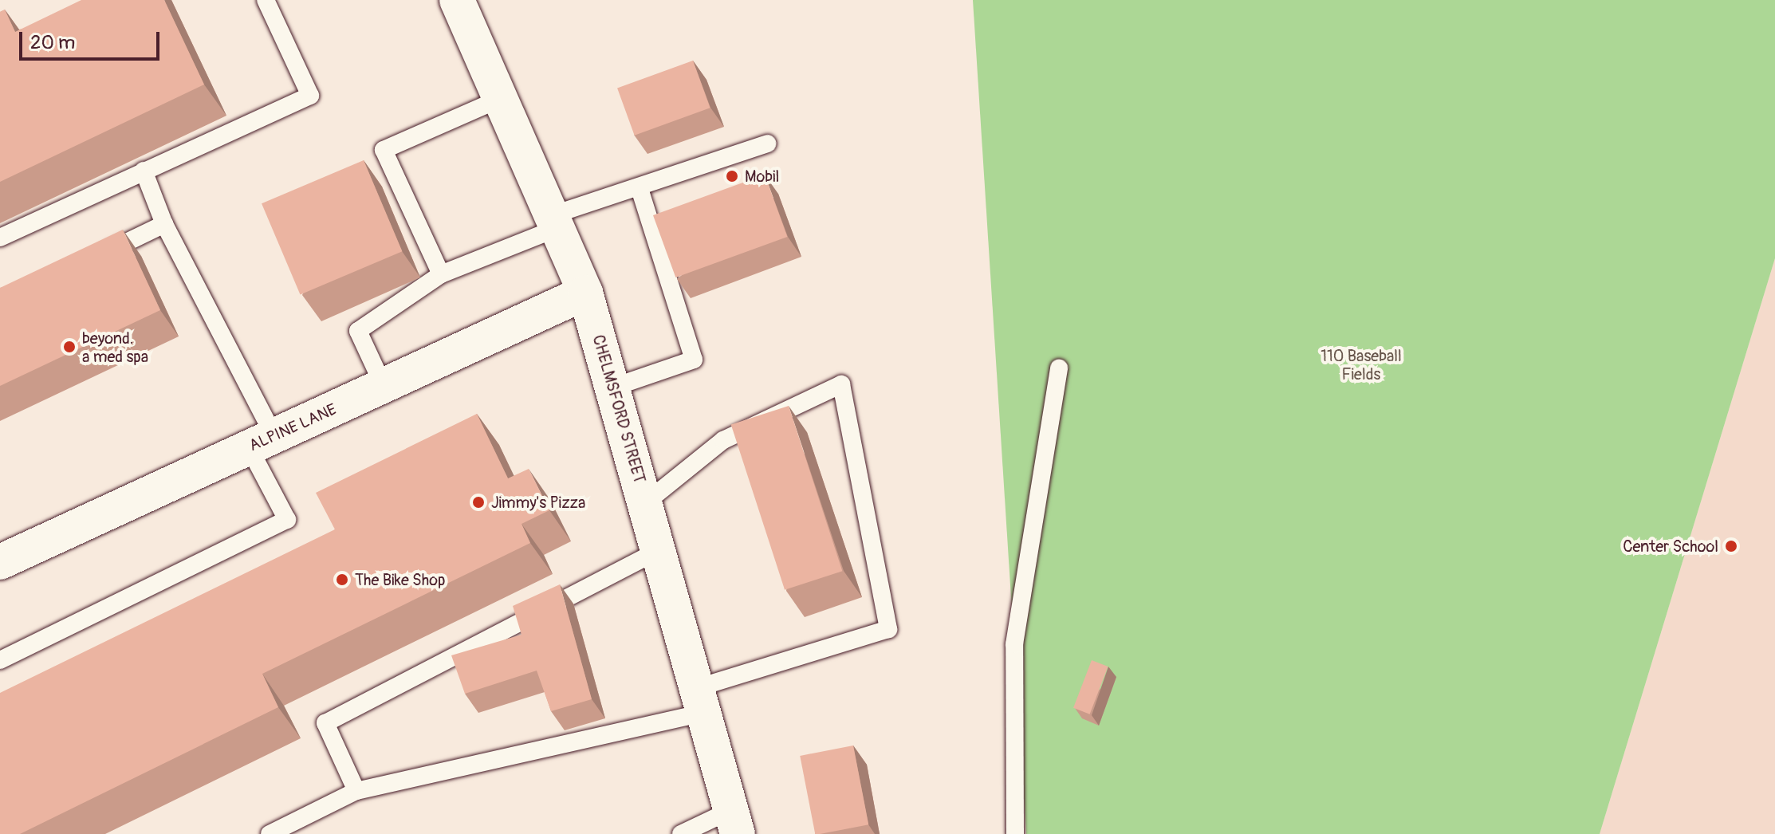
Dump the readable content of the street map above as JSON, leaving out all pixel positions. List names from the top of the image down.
{
  "streets": {
    "main road": ["CHELMSFORD STREET", "ALPINE LANE"]
  },
  "crossings": [
    ["CHELMSFORD STREET", "ALPINE LANE"]
  ],
  "parks": ["110 Baseball Fields"],
  "places": [
    "Mobil",
    "beyond. a med spa",
    "Jimmy's Pizza",
    "Center School",
    "The Bike Shop"
  ],
  "scale_bar": "20 m"
}
